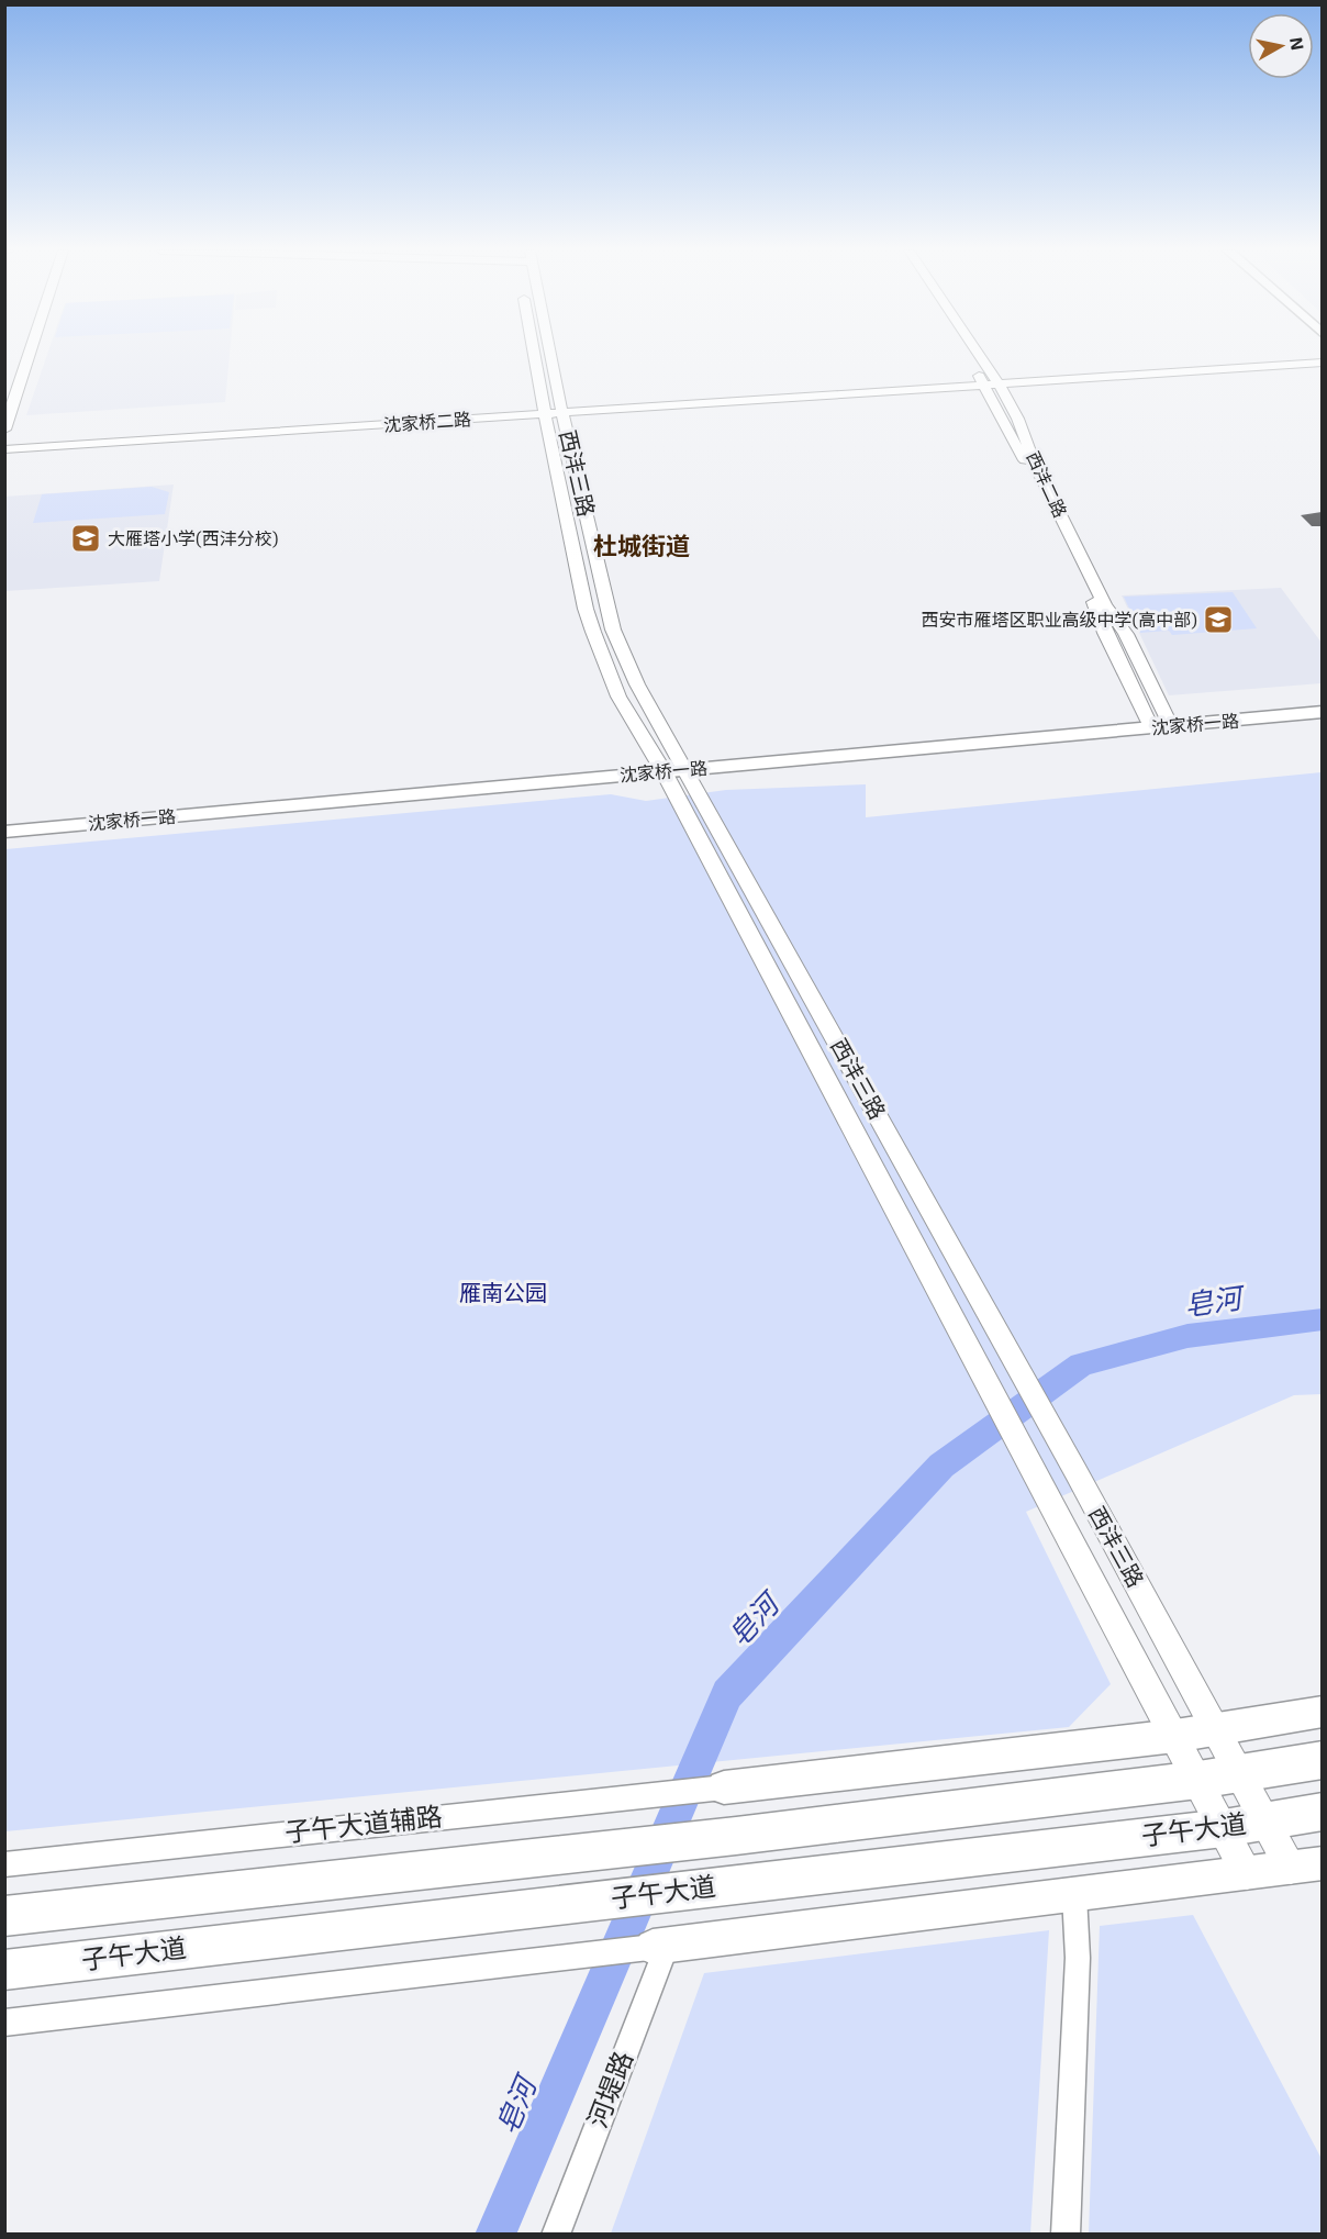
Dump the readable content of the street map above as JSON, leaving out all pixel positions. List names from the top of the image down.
{
  "streets": {
    "main road": ["沈家桥一路", "子午大道"],
    "street": [
      "沈家桥二路",
      "西沣三路",
      "西沣二路",
      "子午大道辅路",
      "河堤路"
    ]
  },
  "crossings": [
    ["沈家桥二路", "西沣三路"],
    ["沈家桥二路", "西沣二路"],
    ["西沣三路", "沈家桥一路"],
    ["西沣三路", "子午大道"],
    ["西沣二路", "沈家桥一路"]
  ],
  "districts": ["杜城街道"],
  "water": ["皂河"],
  "parks": ["雁南公园"],
  "places": {
    "school or university": ["大雁塔小学(西沣分校)", "西安市雁塔区职业高级中学(高中部)"]
  },
  "north": "right"
}
